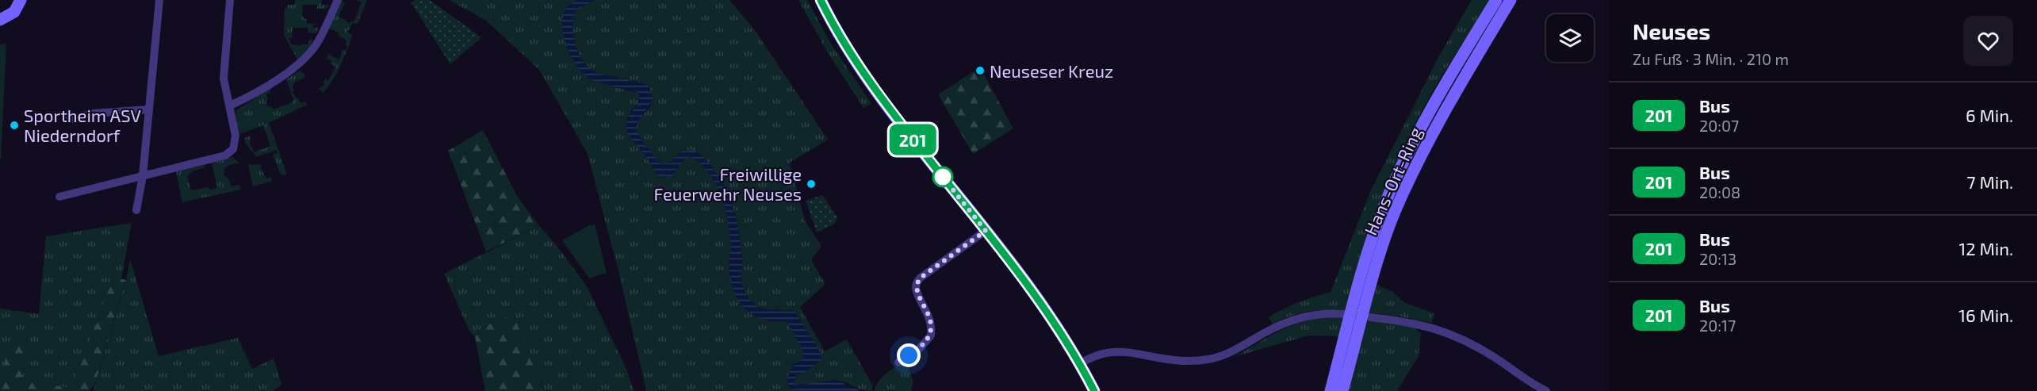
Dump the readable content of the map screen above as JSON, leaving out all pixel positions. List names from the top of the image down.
{
  "streets": {
    "main road": ["Hans-Ort-Ring"]
  },
  "places": ["Neuseser Kreuz", "Sportheim ASV Niederndorf", "Freiwillige Feuerwehr Neuses"],
  "lines": ["bus line 201"],
  "page": {
    "on_map": "201",
    "heading": ["Neuses", "Zu Fuß · 3 Min. · 210 m"],
    "list": [
      {
        "mark": "201",
        "name": "Bus",
        "note": "20:07",
        "value": "6 Min."
      },
      {
        "mark": "201",
        "name": "Bus",
        "note": "20:08",
        "value": "7 Min."
      },
      {
        "mark": "201",
        "name": "Bus",
        "note": "20:13",
        "value": "12 Min."
      },
      {
        "mark": "201",
        "name": "Bus",
        "note": "20:17",
        "value": "16 Min."
      }
    ]
  }
}
